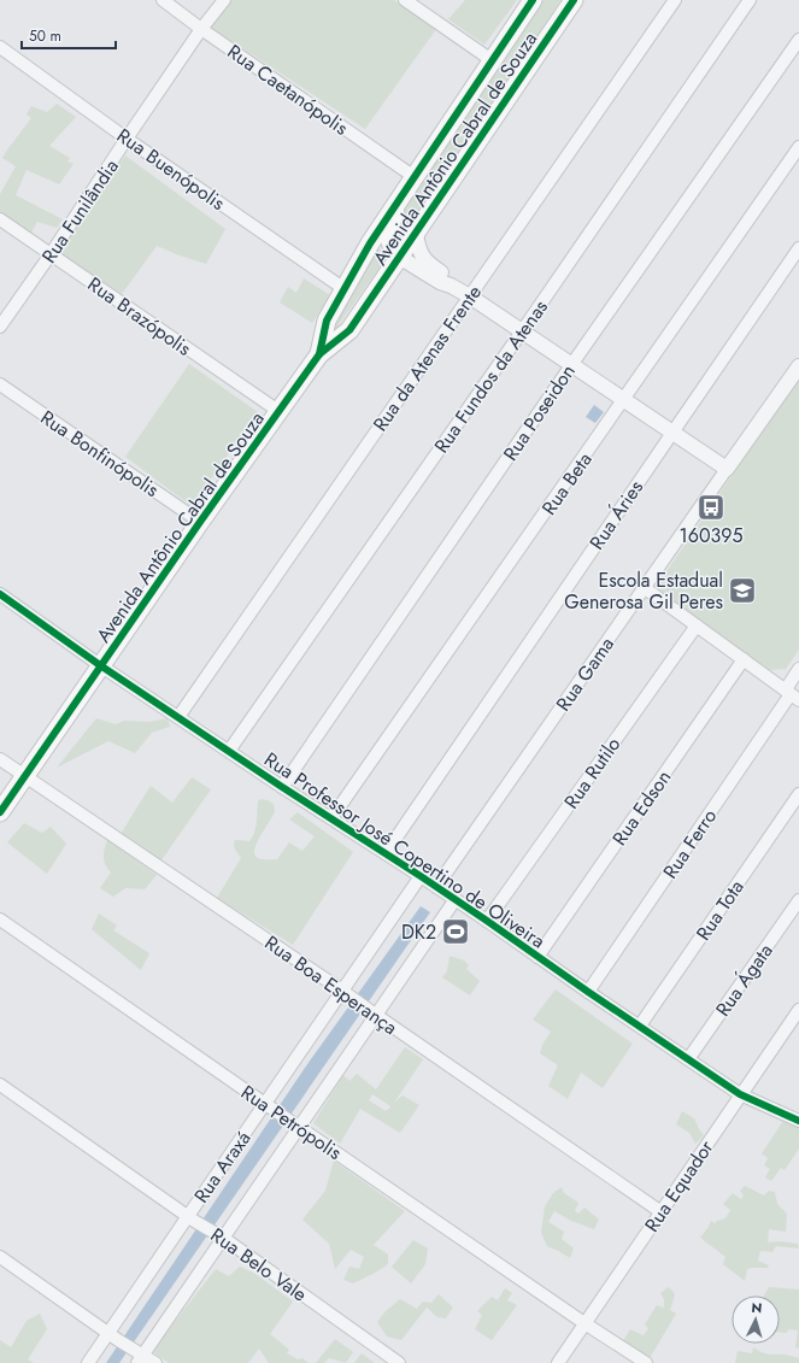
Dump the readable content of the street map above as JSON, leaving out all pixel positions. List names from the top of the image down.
{
  "streets": {
    "main road": ["Avenida Antônio Cabral de Souza"],
    "street": [
      "Rua Caetanópolis",
      "Rua Buenópolis",
      "Rua Funilândia",
      "Rua Brazópolis",
      "Rua da Atenas Frente",
      "Rua Fundos da Atenas",
      "Rua Poseidon",
      "Rua Bonfinópolis",
      "Rua Beta",
      "Rua Áries",
      "Rua Gama",
      "Rua Rutilo",
      "Rua Edson",
      "Rua Ferro",
      "Rua Professor José Copertino de Oliveira",
      "Rua Tota",
      "Rua Ágata",
      "Rua Boa Esperança",
      "Rua Petrópolis",
      "Rua Araxá",
      "Rua Equador",
      "Rua Belo Vale"
    ]
  },
  "crossings": [
    ["Rua Caetanópolis", "Avenida Antônio Cabral de Souza"],
    ["Rua Caetanópolis", "Rua Funilândia"],
    ["Avenida Antônio Cabral de Souza", "Rua Buenópolis"],
    ["Avenida Antônio Cabral de Souza", "Rua Brazópolis"],
    ["Avenida Antônio Cabral de Souza", "Rua Bonfinópolis"],
    ["Avenida Antônio Cabral de Souza", "Rua Professor José Copertino de Oliveira"],
    ["Avenida Antônio Cabral de Souza", "Rua Boa Esperança"],
    ["Rua Buenópolis", "Rua Funilândia"],
    ["Rua Funilândia", "Rua Brazópolis"],
    ["Rua da Atenas Frente", "Rua Professor José Copertino de Oliveira"],
    ["Rua Fundos da Atenas", "Rua Professor José Copertino de Oliveira"],
    ["Rua Poseidon", "Rua Professor José Copertino de Oliveira"],
    ["Rua Beta", "Rua Professor José Copertino de Oliveira"],
    ["Rua Áries", "Rua Professor José Copertino de Oliveira"],
    ["Rua Gama", "Rua Professor José Copertino de Oliveira"],
    ["Rua Rutilo", "Rua Professor José Copertino de Oliveira"],
    ["Rua Edson", "Rua Professor José Copertino de Oliveira"],
    ["Rua Ferro", "Rua Professor José Copertino de Oliveira"],
    ["Rua Professor José Copertino de Oliveira", "Rua Tota"],
    ["Rua Professor José Copertino de Oliveira", "Rua Ágata"],
    ["Rua Professor José Copertino de Oliveira", "Rua Araxá"],
    ["Rua Professor José Copertino de Oliveira", "Rua Equador"],
    ["Rua Boa Esperança", "Rua Araxá"],
    ["Rua Boa Esperança", "Rua Equador"],
    ["Rua Petrópolis", "Rua Araxá"],
    ["Rua Petrópolis", "Rua Equador"],
    ["Rua Araxá", "Rua Belo Vale"]
  ],
  "places": {
    "bus stop": ["160395"],
    "school or university": ["Escola Estadual Generosa Gil Peres"],
    "sports": ["DK2"]
  },
  "scale_bar": "50 m",
  "north": "top"
}
